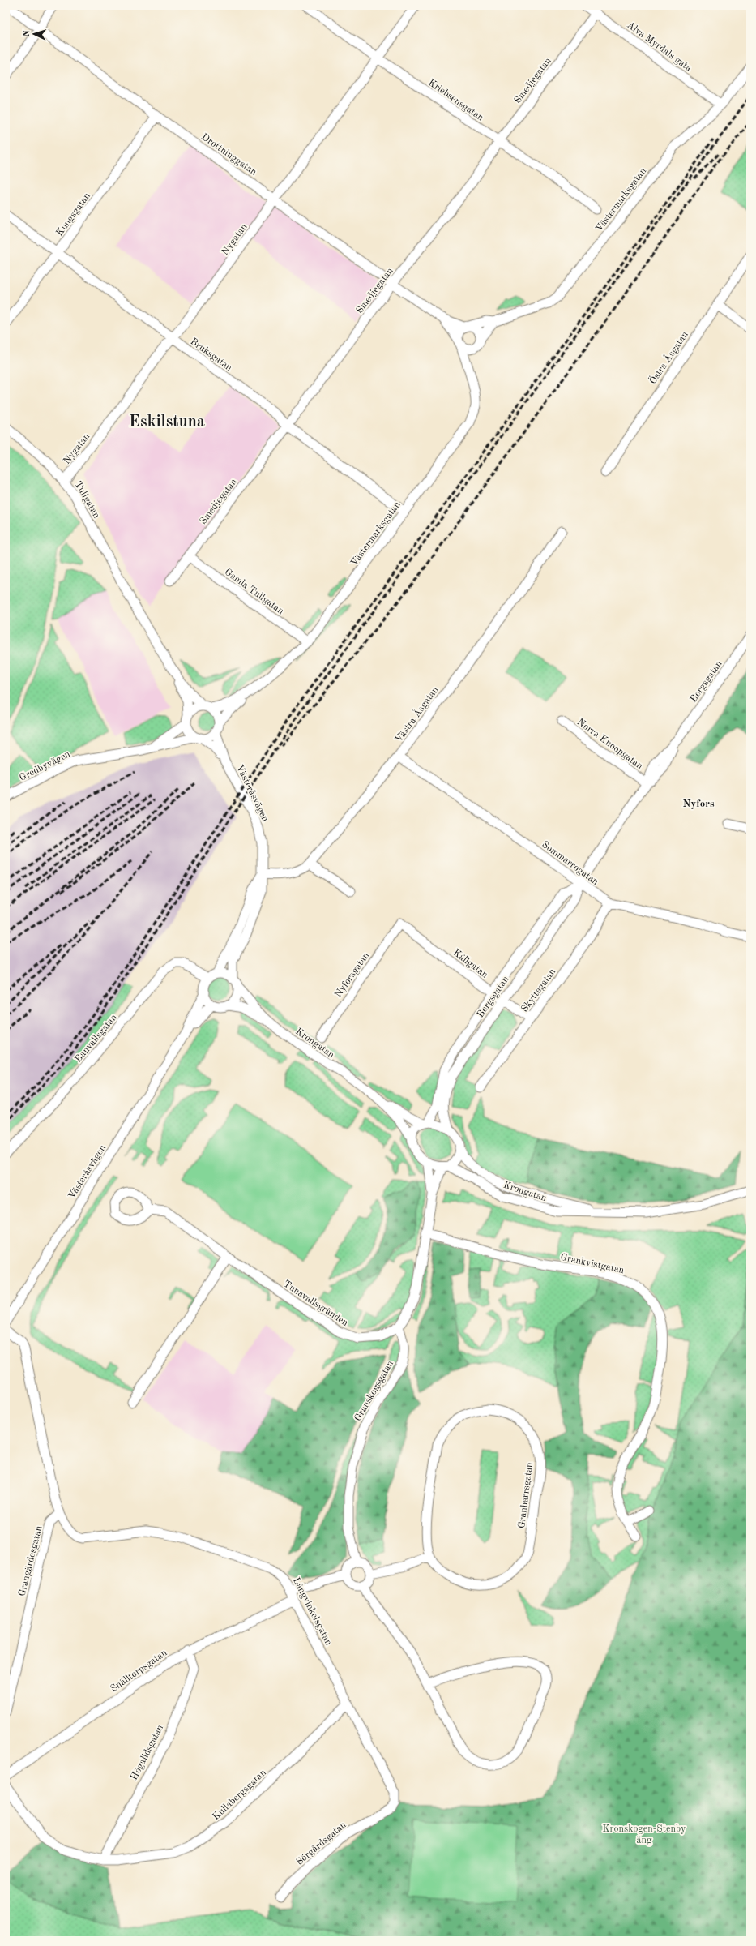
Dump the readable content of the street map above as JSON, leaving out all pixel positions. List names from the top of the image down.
{
  "streets": {
    "street": [
      "Alva Myrdals gata",
      "Smedjegatan",
      "Kriebsensgatan",
      "Drottninggatan",
      "Västermarksgatan",
      "Kungsgatan",
      "Nygatan",
      "Bruksgatan",
      "Östra Åsgatan",
      "Tullgatan",
      "Gamla Tullgatan",
      "Bergsgatan",
      "Västra Åsgatan",
      "Norra Knoopgatan",
      "Gredbyvägen",
      "Västeråsvägen",
      "Sommarrogatan",
      "Källgatan",
      "Nyforsgatan",
      "Skyttegatan",
      "Banvallsgatan",
      "Krongatan",
      "Grankvistgatan",
      "Tunavallsgränden",
      "Granskogsgatan",
      "Granbarrsgatan",
      "Grangärdesgatan",
      "Långvinkelsgatan",
      "Snälltorpsgatan",
      "Högalidsgatan",
      "Kullabergsgatan",
      "Sörgårdsgatan"
    ]
  },
  "crossings": [
    ["Alva Myrdals gata", "Smedjegatan"],
    ["Alva Myrdals gata", "Västermarksgatan"],
    ["Smedjegatan", "Kriebsensgatan"],
    ["Smedjegatan", "Drottninggatan"],
    ["Smedjegatan", "Bruksgatan"],
    ["Smedjegatan", "Gamla Tullgatan"],
    ["Kriebsensgatan", "Nygatan"],
    ["Drottninggatan", "Västermarksgatan"],
    ["Drottninggatan", "Kungsgatan"],
    ["Drottninggatan", "Nygatan"],
    ["Västermarksgatan", "Bruksgatan"],
    ["Västermarksgatan", "Tullgatan"],
    ["Västermarksgatan", "Gamla Tullgatan"],
    ["Västermarksgatan", "Gredbyvägen"],
    ["Västermarksgatan", "Västeråsvägen"],
    ["Kungsgatan", "Bruksgatan"],
    ["Nygatan", "Bruksgatan"],
    ["Nygatan", "Tullgatan"],
    ["Tullgatan", "Gredbyvägen"],
    ["Tullgatan", "Västeråsvägen"],
    ["Bergsgatan", "Norra Knoopgatan"],
    ["Bergsgatan", "Sommarrogatan"],
    ["Bergsgatan", "Källgatan"],
    ["Bergsgatan", "Krongatan"],
    ["Västra Åsgatan", "Västeråsvägen"],
    ["Västra Åsgatan", "Sommarrogatan"],
    ["Gredbyvägen", "Västeråsvägen"],
    ["Västeråsvägen", "Banvallsgatan"],
    ["Västeråsvägen", "Krongatan"],
    ["Sommarrogatan", "Skyttegatan"],
    ["Källgatan", "Nyforsgatan"],
    ["Källgatan", "Skyttegatan"],
    ["Banvallsgatan", "Krongatan"],
    ["Tunavallsgränden", "Granskogsgatan"],
    ["Grangärdesgatan", "Långvinkelsgatan"],
    ["Långvinkelsgatan", "Snälltorpsgatan"],
    ["Långvinkelsgatan", "Kullabergsgatan"],
    ["Långvinkelsgatan", "Sörgårdsgatan"],
    ["Snälltorpsgatan", "Högalidsgatan"],
    ["Högalidsgatan", "Kullabergsgatan"]
  ],
  "districts": ["Eskilstuna", "Nyfors"],
  "parks": ["Kronskogen-Stenby äng"],
  "north": "left"
}
